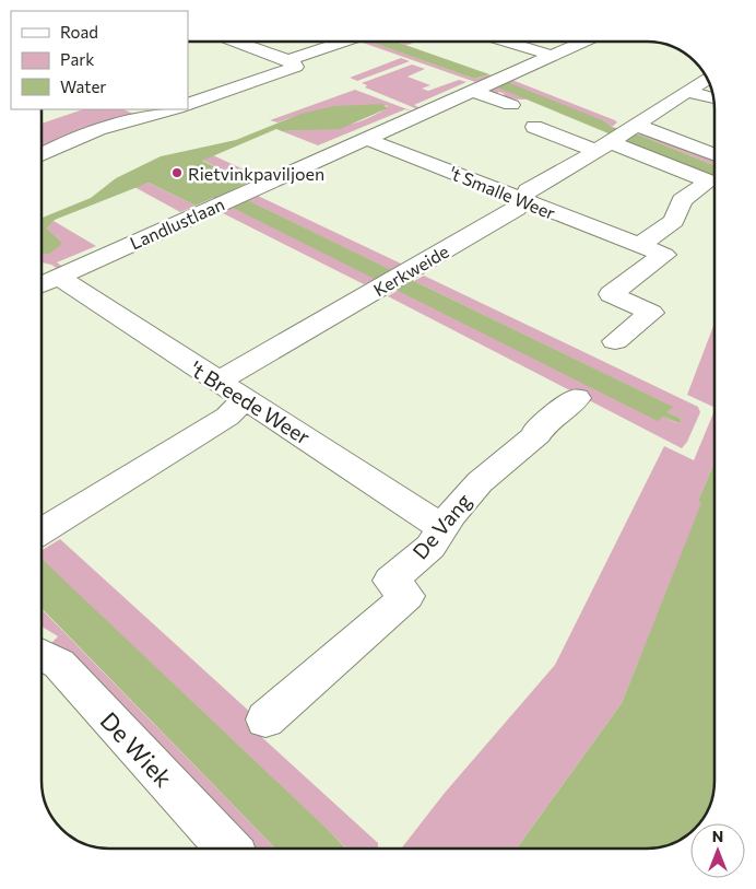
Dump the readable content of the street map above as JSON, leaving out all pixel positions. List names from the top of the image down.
{
  "streets": {
    "street": [
      "'t Smalle Weer",
      "Landlustlaan",
      "Kerkweide",
      "'t Breede Weer",
      "De Vang",
      "De Wiek"
    ]
  },
  "crossings": [
    ["'t Smalle Weer", "Landlustlaan"],
    ["'t Smalle Weer", "Kerkweide"],
    ["Landlustlaan", "'t Breede Weer"],
    ["Kerkweide", "'t Breede Weer"],
    ["'t Breede Weer", "De Vang"]
  ],
  "places": ["Rietvinkpaviljoen"],
  "legend": ["Road", "Park", "Water"],
  "north": "top"
}
